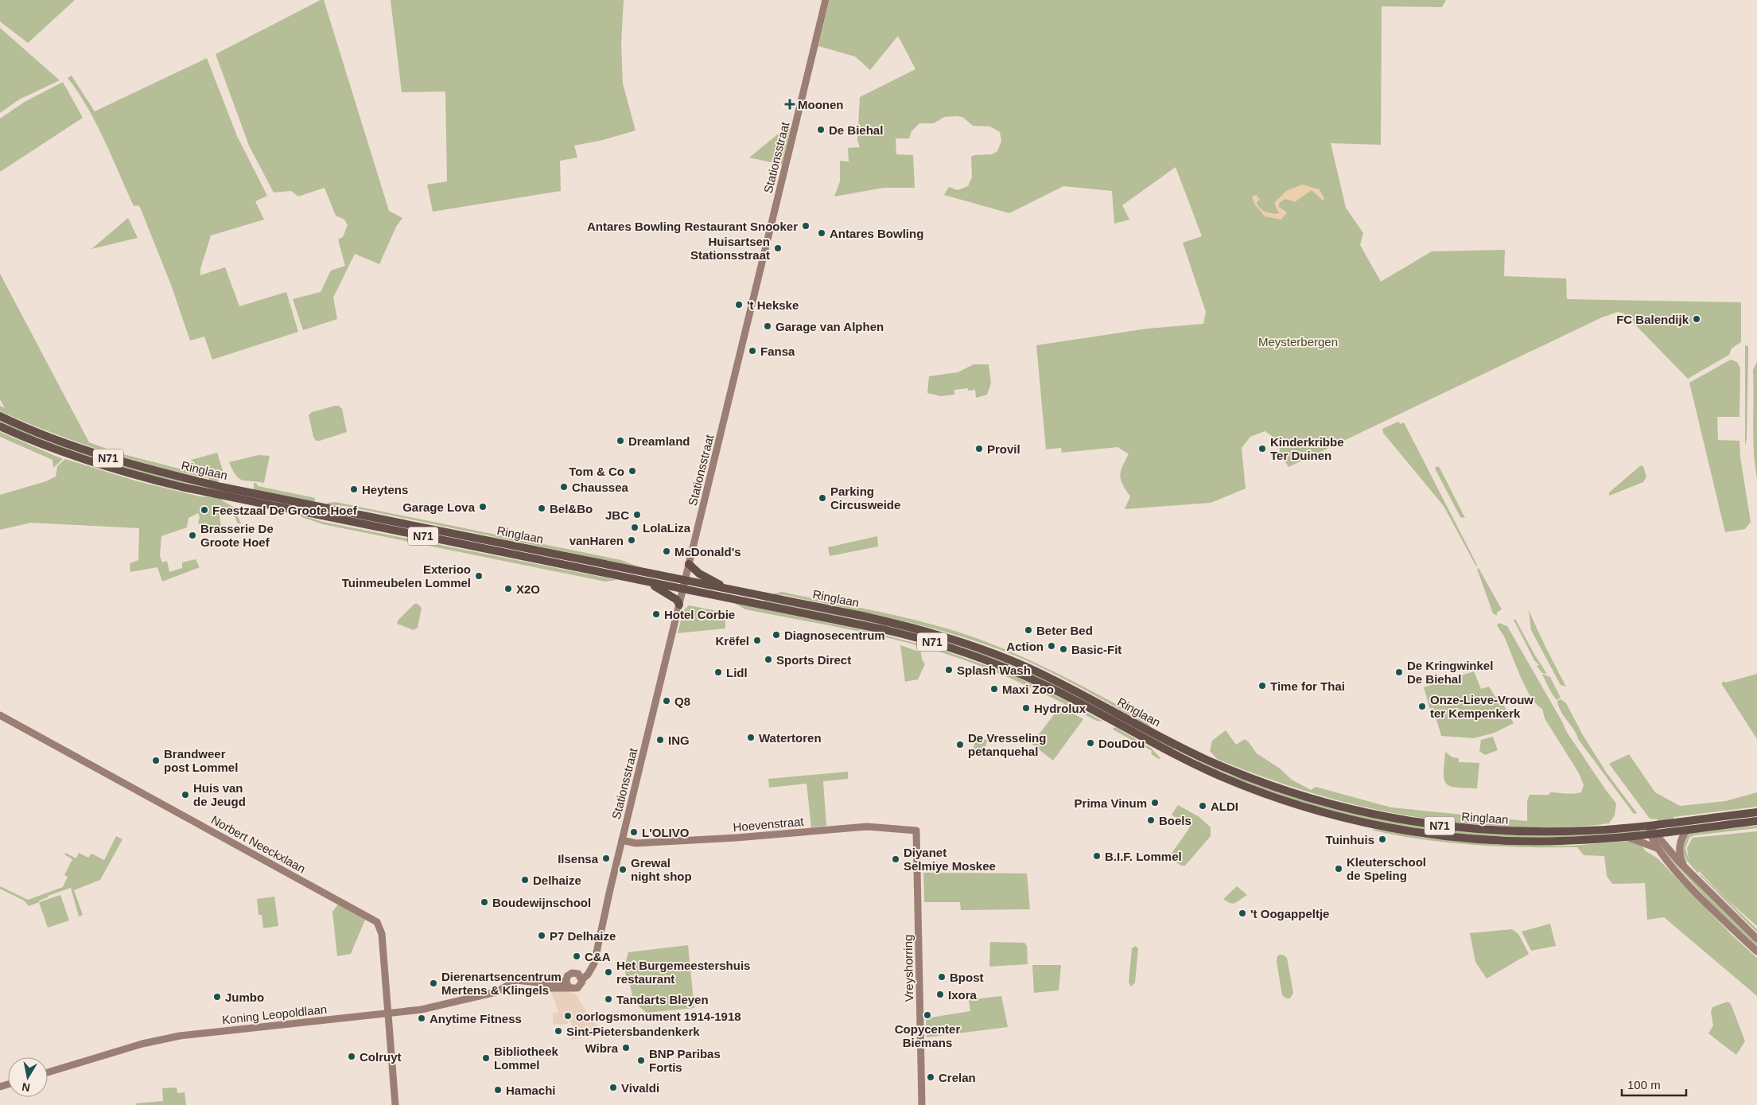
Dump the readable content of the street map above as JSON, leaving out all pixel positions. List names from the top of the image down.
{
  "streets": {
    "highway": ["N71", "Ringlaan"],
    "main road": [
      "Stationsstraat",
      "Hoevenstraat",
      "Norbert Neeckxlaan",
      "Vreyshorring",
      "Koning Leopoldlaan"
    ]
  },
  "crossings": [
    ["Stationsstraat", "Ringlaan"],
    ["Stationsstraat", "Hoevenstraat"],
    ["N71", "Ringlaan"],
    ["Hoevenstraat", "Vreyshorring"],
    ["Norbert Neeckxlaan", "Koning Leopoldlaan"]
  ],
  "parks": ["Meysterbergen"],
  "places": {
    "health": ["Moonen"],
    "other": [
      "De Biehal",
      "Antares Bowling Restaurant Snooker",
      "Antares Bowling",
      "Huisartsen Stationsstraat",
      "'t Hekske",
      "FC Balendijk",
      "Garage van Alphen",
      "Fansa",
      "Dreamland",
      "Provil",
      "Kinderkribbe Ter Duinen",
      "Tom & Co",
      "Chaussea",
      "Heytens",
      "Parking Circusweide",
      "Garage Lova",
      "Bel&Bo",
      "Feestzaal De Groote Hoef",
      "JBC",
      "LolaLiza",
      "Brasserie De Groote Hoef",
      "vanHaren",
      "McDonald's",
      "Exterioo Tuinmeubelen Lommel",
      "X2O",
      "Hotel Corbie",
      "Beter Bed",
      "Diagnosecentrum",
      "Krëfel",
      "Action",
      "Basic-Fit",
      "Sports Direct",
      "Splash Wash",
      "Lidl",
      "De Kringwinkel De Biehal",
      "Time for Thai",
      "Maxi Zoo",
      "Q8",
      "Onze-Lieve-Vrouw ter Kempenkerk",
      "Hydrolux",
      "Watertoren",
      "ING",
      "DouDou",
      "De Vresseling petanquehal",
      "Brandweer post Lommel",
      "Huis van de Jeugd",
      "Prima Vinum",
      "ALDI",
      "Boels",
      "L'OLIVO",
      "Tuinhuis",
      "B.I.F. Lommel",
      "Ilsensa",
      "Diyanet Selmiye Moskee",
      "Kleuterschool de Speling",
      "Grewal night shop",
      "Delhaize",
      "Boudewijnschool",
      "'t Oogappeltje",
      "P7 Delhaize",
      "C&A",
      "Het Burgemeestershuis restaurant",
      "Bpost",
      "Dierenartsencentrum Mertens & Klingels",
      "Ixora",
      "Jumbo",
      "Tandarts Bleyen",
      "Copycenter Biemans",
      "oorlogsmonument 1914-1918",
      "Anytime Fitness",
      "Sint-Pietersbandenkerk",
      "Wibra",
      "Colruyt",
      "Bibliotheek Lommel",
      "BNP Paribas Fortis",
      "Crelan",
      "Vivaldi",
      "Hamachi"
    ]
  },
  "scale_bar": "100 m",
  "north": "bottom"
}
